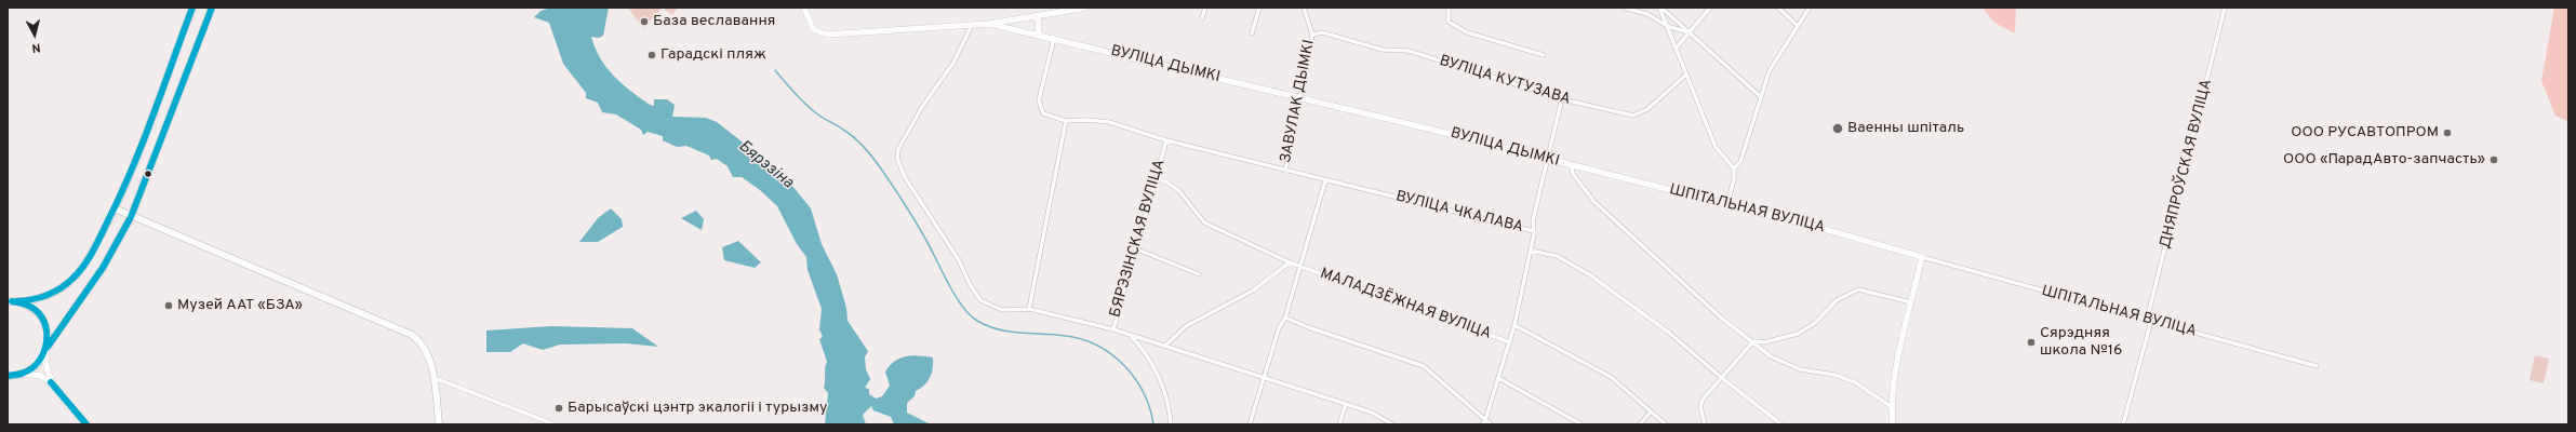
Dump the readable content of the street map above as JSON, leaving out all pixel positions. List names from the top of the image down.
{
  "streets": {
    "main road": ["ВУЛІЦА ДЫМКІ", "ШПІТАЛЬНАЯ ВУЛІЦА"],
    "street": [
      "ВУЛІЦА КУТУЗАВА",
      "ЗАВУЛАК ДЫМКІ",
      "ДНЯПРОЎСКАЯ ВУЛІЦА",
      "ВУЛІЦА ЧКАЛАВА",
      "БЯРЭЗІНСКАЯ ВУЛІЦА",
      "МАЛАДЗЁЖНАЯ ВУЛІЦА"
    ]
  },
  "crossings": [
    ["ВУЛІЦА ДЫМКІ", "ЗАВУЛАК ДЫМКІ"],
    ["ВУЛІЦА ДЫМКІ", "ШПІТАЛЬНАЯ ВУЛІЦА"],
    ["ВУЛІЦА КУТУЗАВА", "ЗАВУЛАК ДЫМКІ"],
    ["ЗАВУЛАК ДЫМКІ", "ВУЛІЦА ЧКАЛАВА"],
    ["ДНЯПРОЎСКАЯ ВУЛІЦА", "ШПІТАЛЬНАЯ ВУЛІЦА"],
    ["ВУЛІЦА ЧКАЛАВА", "БЯРЭЗІНСКАЯ ВУЛІЦА"],
    ["ВУЛІЦА ЧКАЛАВА", "МАЛАДЗЁЖНАЯ ВУЛІЦА"],
    ["БЯРЭЗІНСКАЯ ВУЛІЦА", "МАЛАДЗЁЖНАЯ ВУЛІЦА"]
  ],
  "water": ["Бярэзіна"],
  "places": [
    "База веславання",
    "Гарадскі пляж",
    "Ваенны шпіталь",
    "ООО РУСАВТОПРОМ",
    "ООО «ПарадАвто-запчасть»",
    "Музей ААТ «БЗА»",
    "Сярэдняя школа №16",
    "Барысаўскі цэнтр экалогіі і турызму"
  ],
  "north": "bottom"
}
